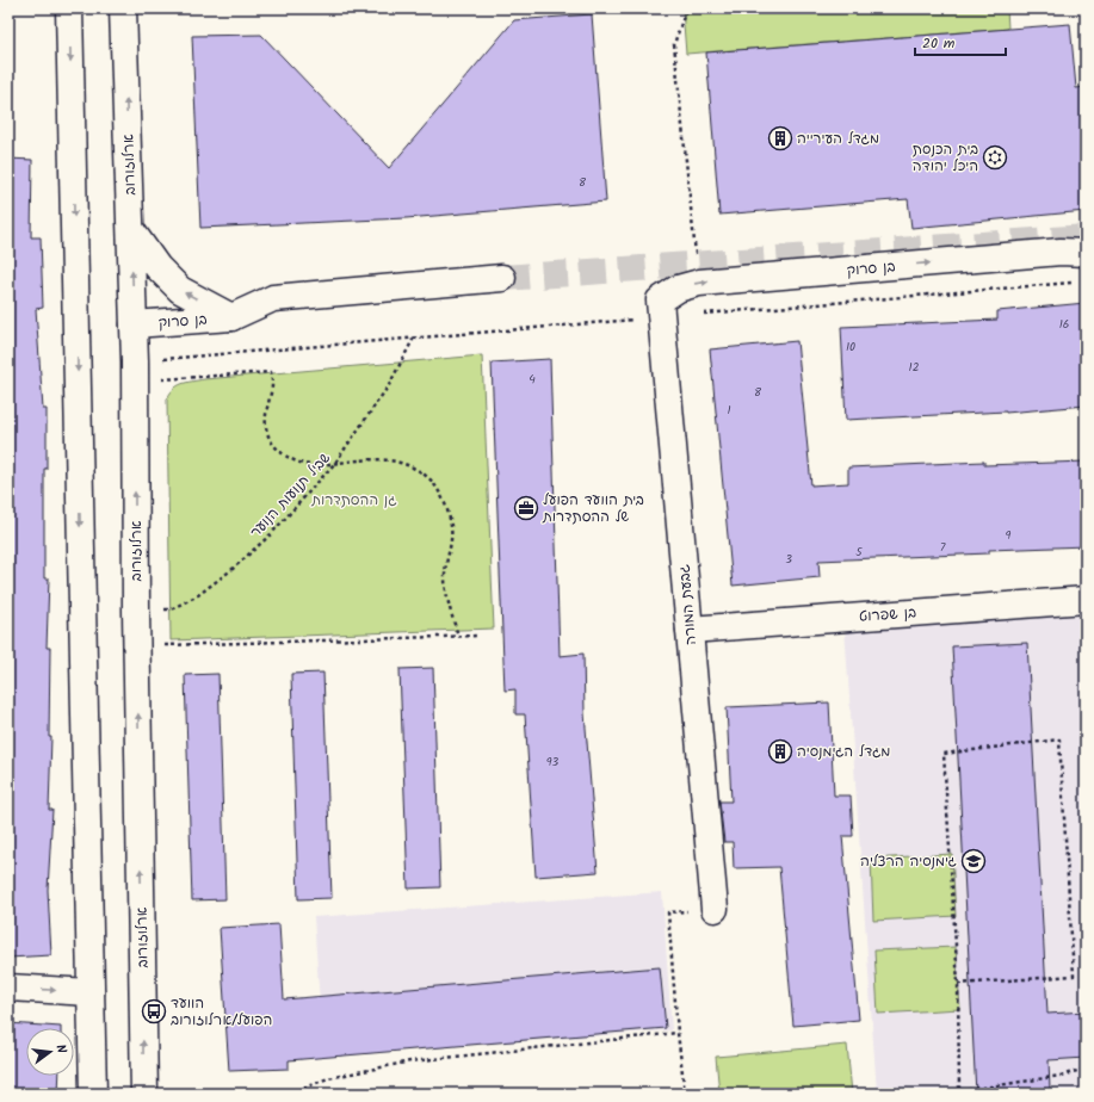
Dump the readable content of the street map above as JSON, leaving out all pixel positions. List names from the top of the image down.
{
  "streets": {
    "street": [
      "ארלוזורוב",
      "בן סרוק",
      "גבעת המורה",
      "בן שפרוט"
    ],
    "path": ["שביל תנועות הנוער"]
  },
  "crossings": [
    ["ארלוזורוב", "בן סרוק"],
    ["ארלוזורוב", "שביל תנועות הנוער"],
    ["בן סרוק", "גבעת המורה"],
    ["גבעת המורה", "בן שפרוט"]
  ],
  "one_way": ["בן סרוק"],
  "parks": ["גן ההסתדרות"],
  "places": {
    "building": ["מגדל העירייה", "מגדל הגימנסיה"],
    "synagogue": ["בית הכנסת היכל יהודה"],
    "office": ["בית הוועד הפועל של ההסתדרות"],
    "school or university": ["גימנסיה הרצליה"],
    "bus stop": ["הוועד הפועל/ארלוזורוב"]
  },
  "house_numbers": [
    "8",
    "16",
    "10",
    "12",
    "4",
    "8",
    "1",
    "9",
    "7",
    "5",
    "3",
    "93"
  ],
  "scale_bar": "20 m",
  "north": "right"
}
